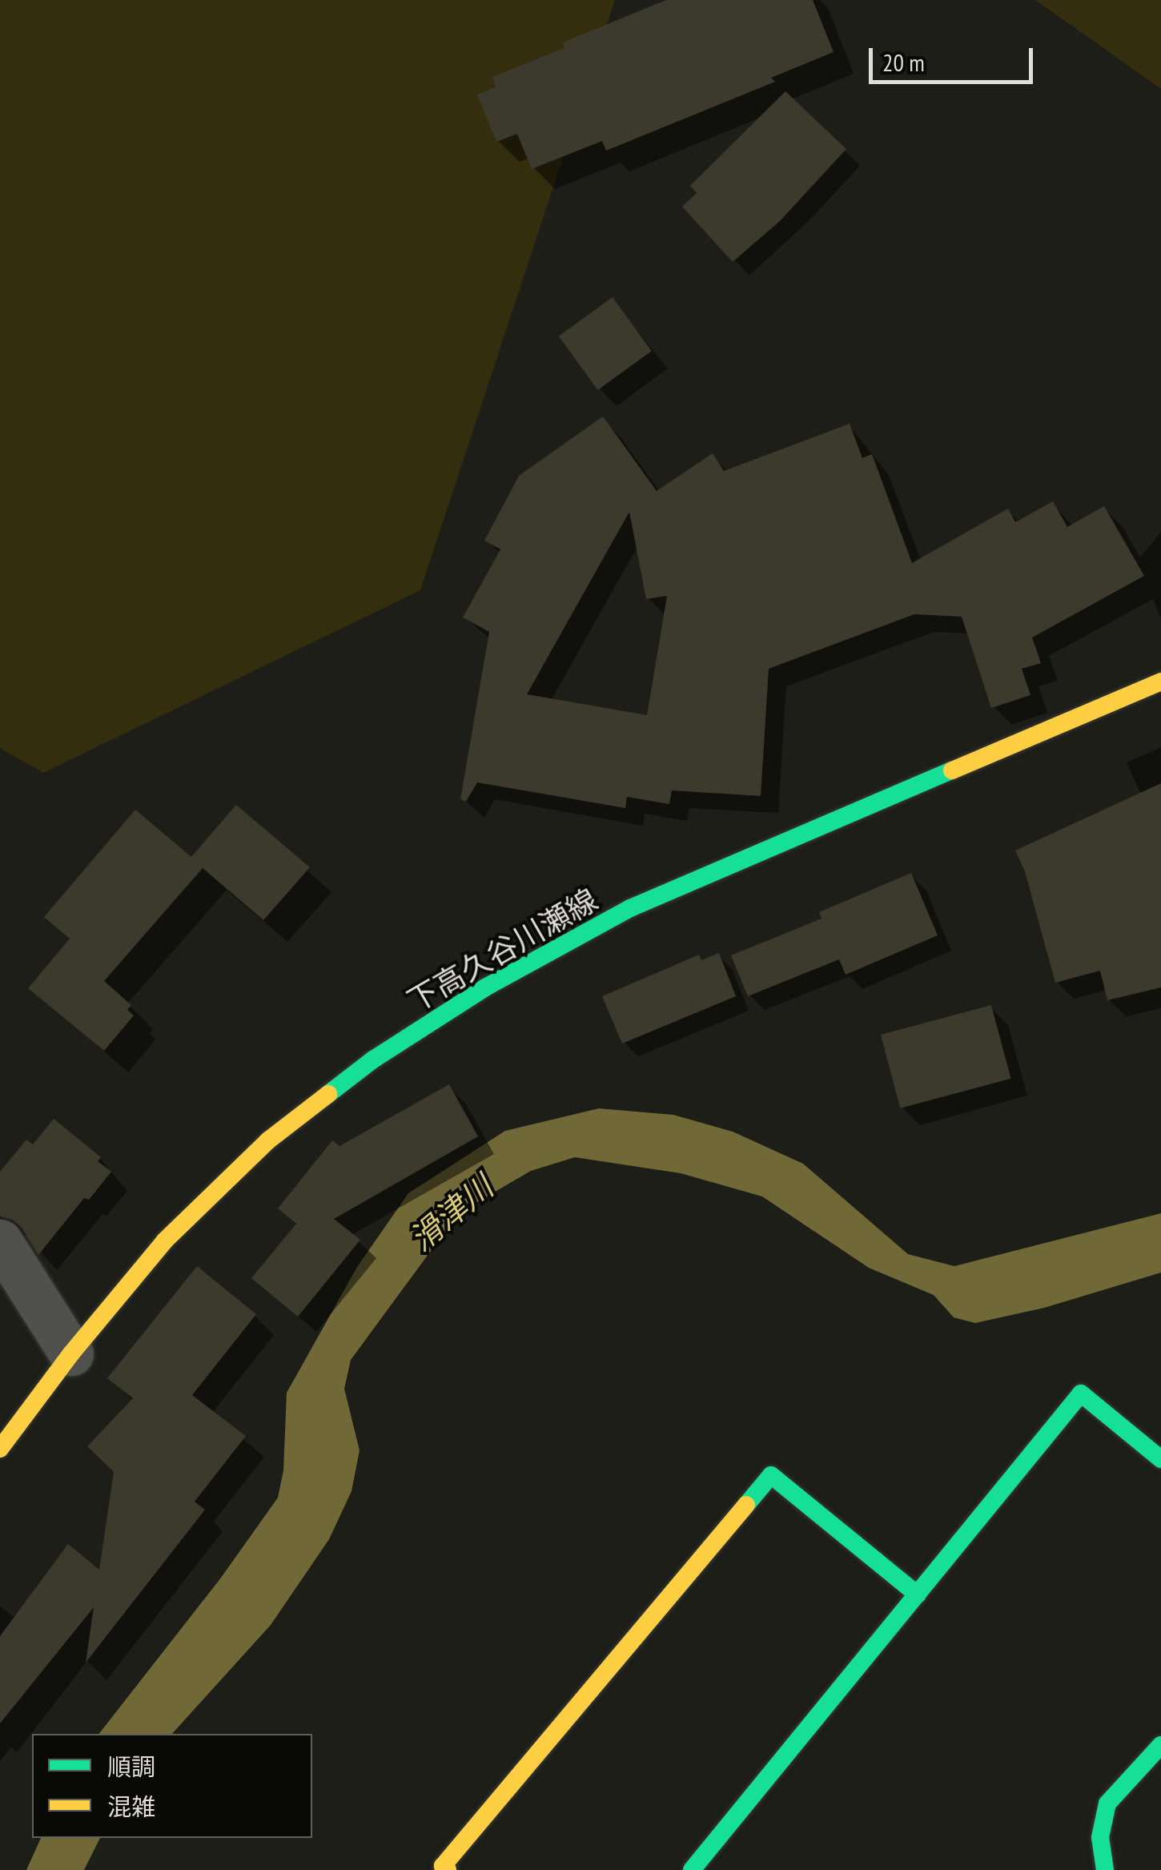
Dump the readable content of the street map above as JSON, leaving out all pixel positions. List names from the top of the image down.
{
  "streets": {
    "street": ["下高久谷川瀬線"]
  },
  "water": ["滑津川"],
  "legend": ["順調", "混雑"],
  "scale_bar": "20 m"
}
